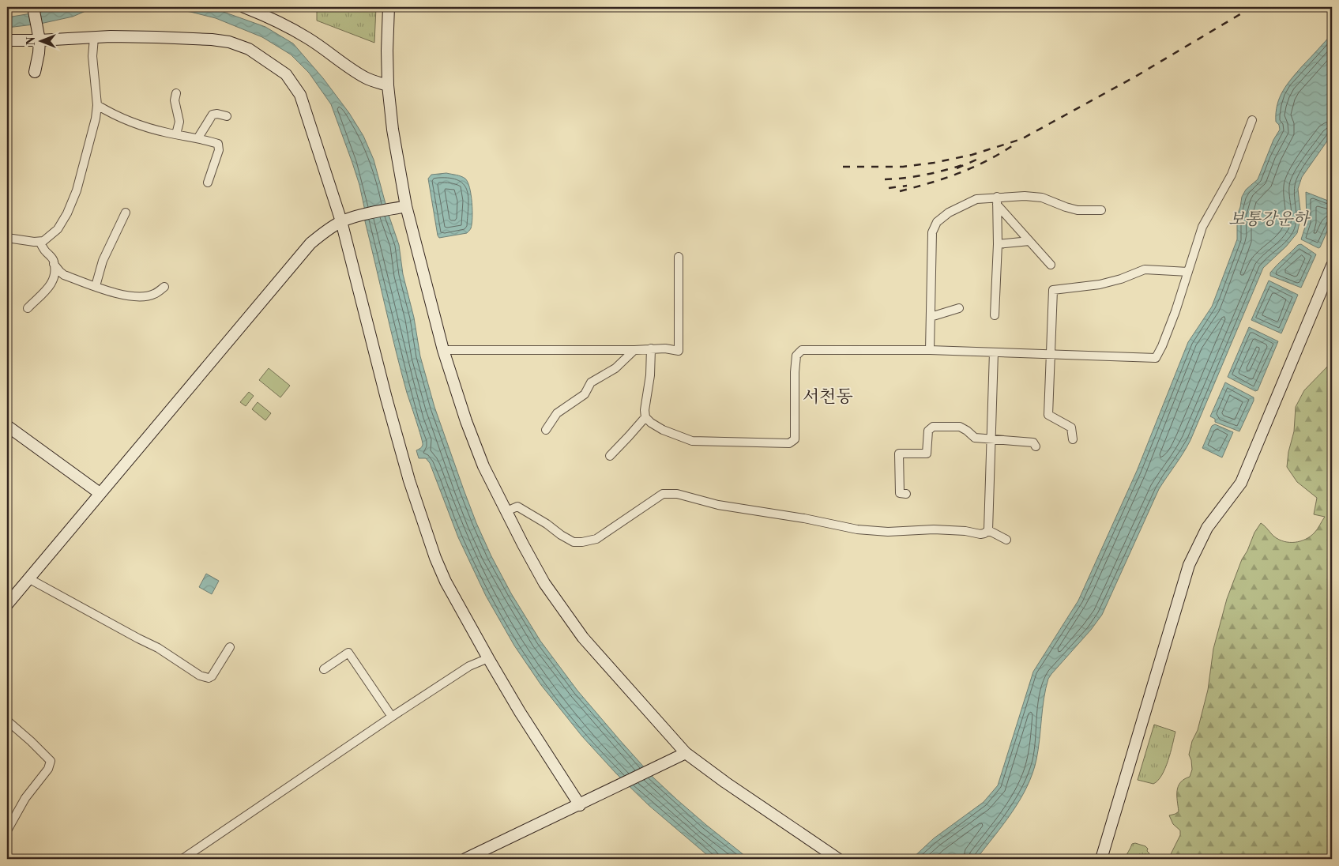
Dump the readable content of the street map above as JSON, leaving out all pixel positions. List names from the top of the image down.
{
  "districts": ["서천동"],
  "water": ["보통강운하"],
  "north": "left"
}
